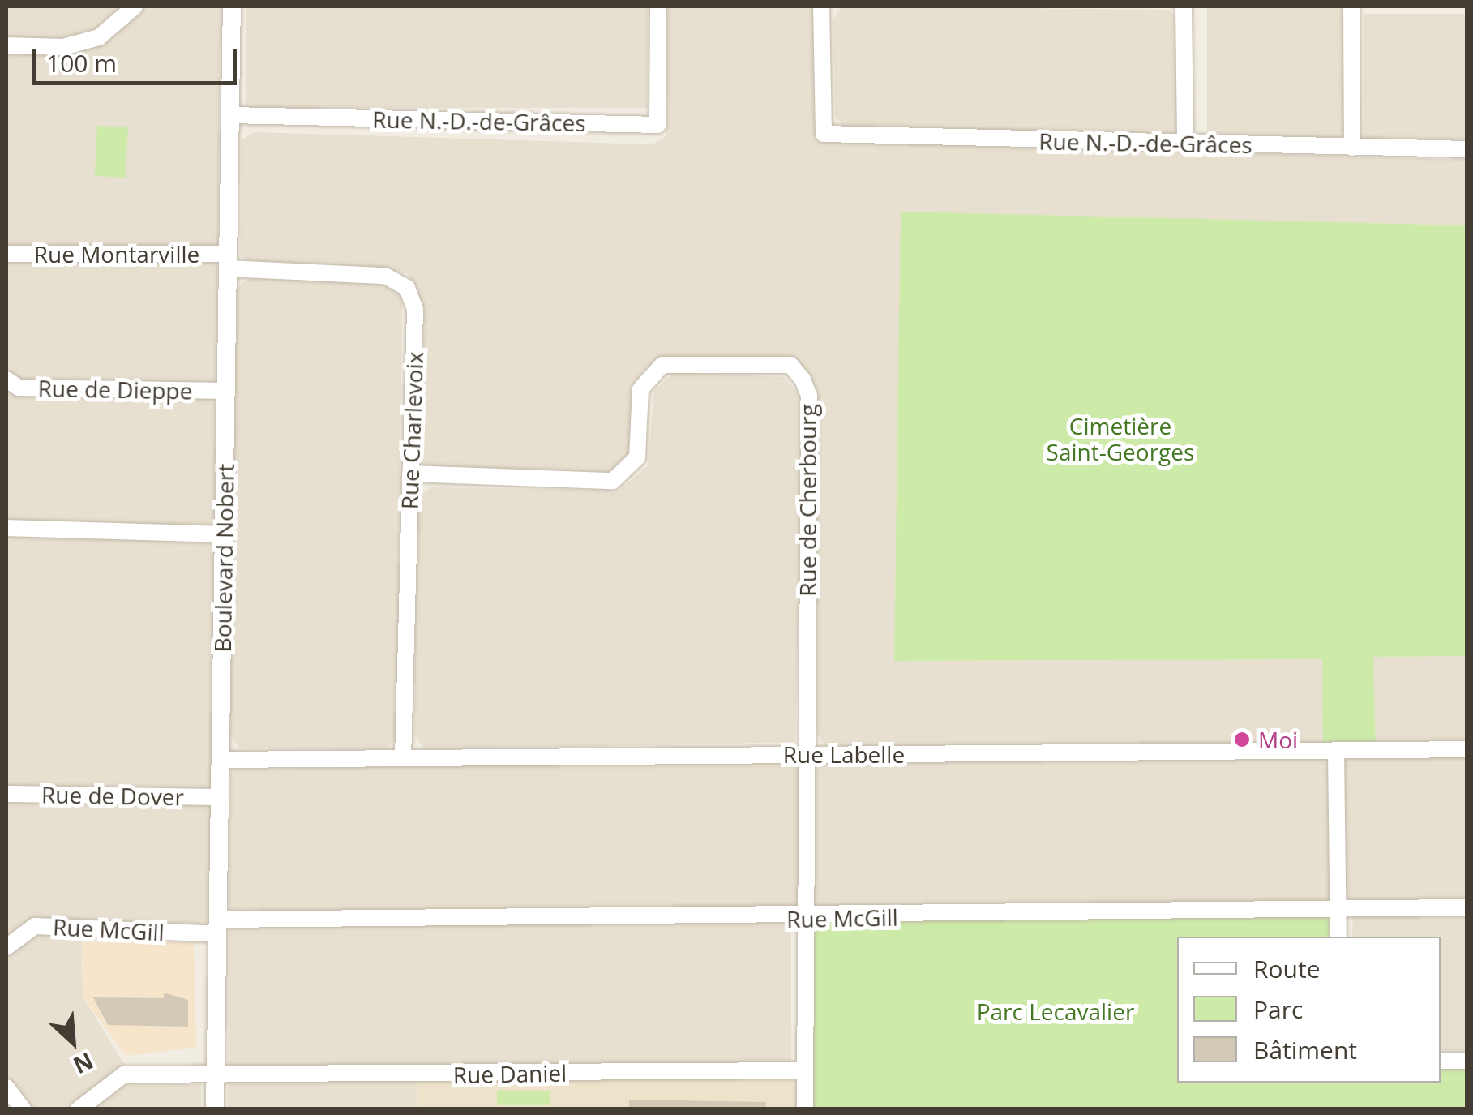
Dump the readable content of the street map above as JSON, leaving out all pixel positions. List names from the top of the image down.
{
  "streets": {
    "street": [
      "Rue N.-D.-de-Grâces",
      "Rue Montarville",
      "Rue de Dieppe",
      "Rue Charlevoix",
      "Rue de Cherbourg",
      "Boulevard Nobert",
      "Rue Labelle",
      "Rue de Dover",
      "Rue McGill",
      "Rue Daniel"
    ]
  },
  "crossings": [
    ["Rue N.-D.-de-Grâces", "Boulevard Nobert"],
    ["Rue Montarville", "Rue Charlevoix"],
    ["Rue Montarville", "Boulevard Nobert"],
    ["Rue de Dieppe", "Boulevard Nobert"],
    ["Rue Charlevoix", "Rue de Cherbourg"],
    ["Rue Charlevoix", "Boulevard Nobert"],
    ["Rue Charlevoix", "Rue Labelle"],
    ["Rue de Cherbourg", "Rue Labelle"],
    ["Rue de Cherbourg", "Rue McGill"],
    ["Rue de Cherbourg", "Rue Daniel"],
    ["Boulevard Nobert", "Rue Labelle"],
    ["Boulevard Nobert", "Rue de Dover"],
    ["Boulevard Nobert", "Rue McGill"],
    ["Boulevard Nobert", "Rue Daniel"]
  ],
  "parks": ["Cimetière Saint-Georges", "Parc Lecavalier"],
  "places": ["Moi"],
  "legend": ["Route", "Parc", "Bâtiment"],
  "scale_bar": "100 m",
  "north": "bottom right"
}
